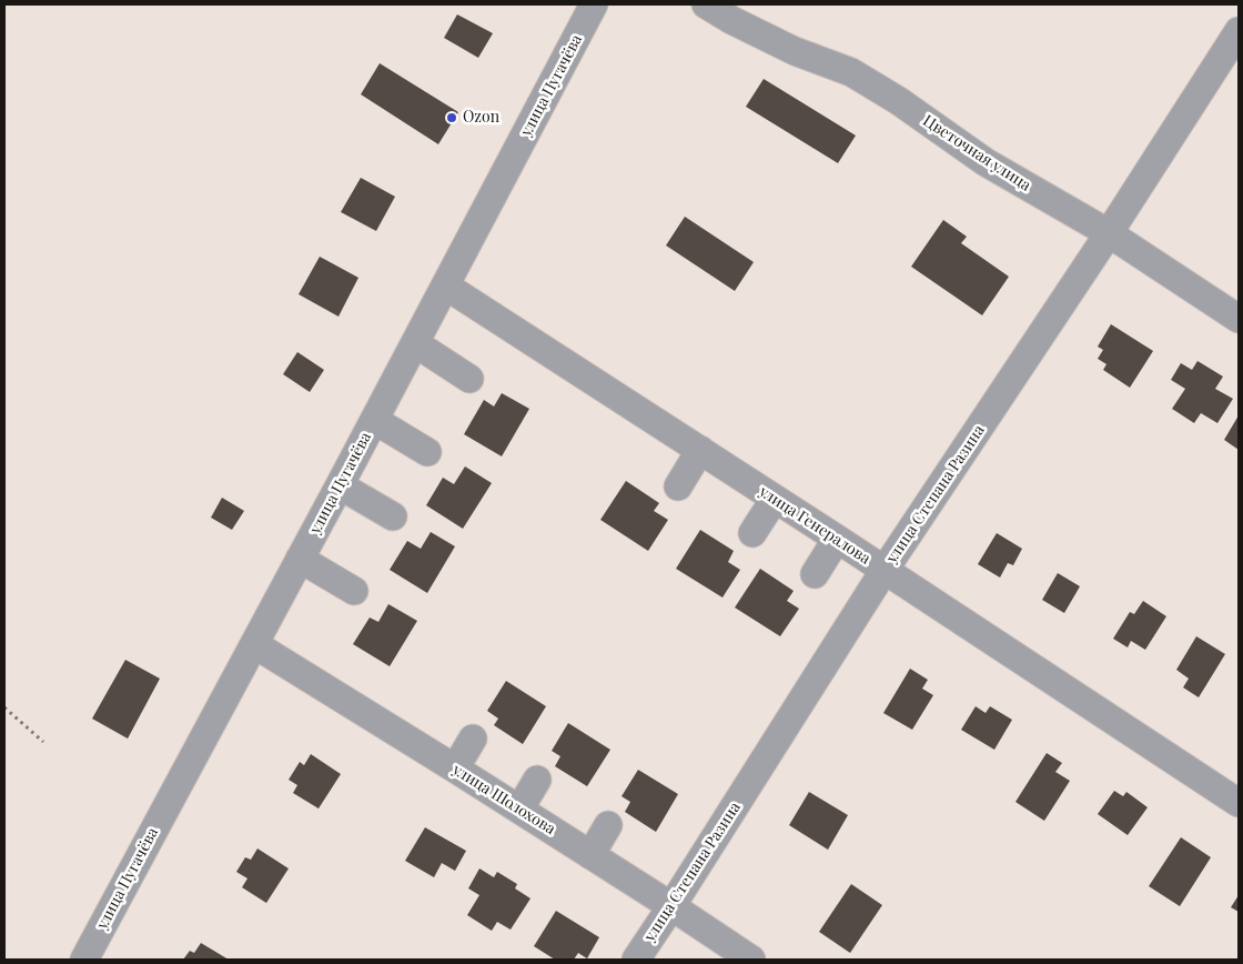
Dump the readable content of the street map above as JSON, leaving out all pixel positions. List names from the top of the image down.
{
  "streets": {
    "street": [
      "улица Пугачёва",
      "Цветочная улица",
      "улица Степана Разина",
      "улица Генералова",
      "улица Шолохова"
    ]
  },
  "crossings": [
    ["улица Пугачёва", "улица Генералова"],
    ["улица Пугачёва", "улица Шолохова"],
    ["Цветочная улица", "улица Степана Разина"],
    ["улица Степана Разина", "улица Генералова"],
    ["улица Степана Разина", "улица Шолохова"]
  ],
  "places": ["Ozon"]
}
